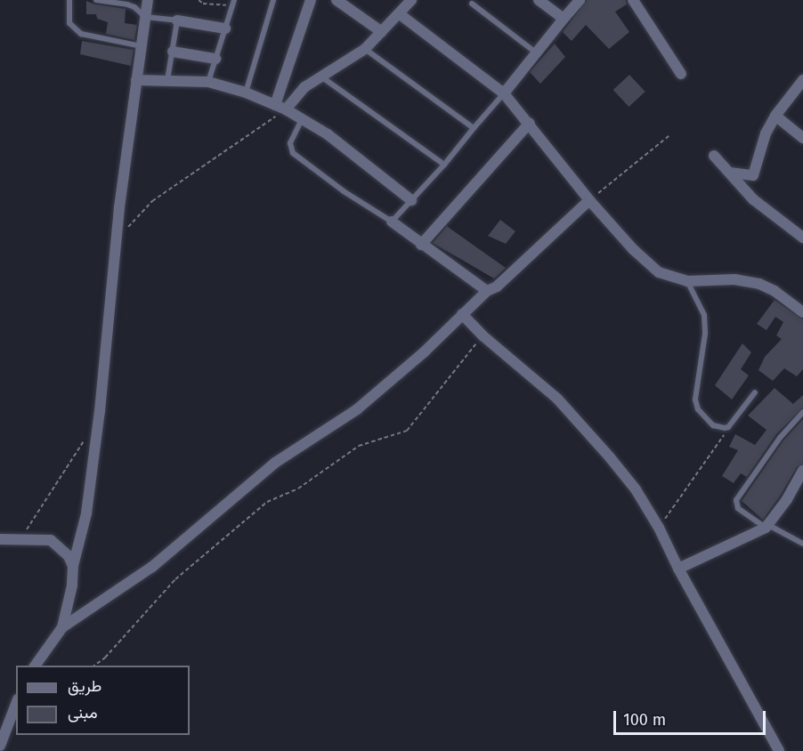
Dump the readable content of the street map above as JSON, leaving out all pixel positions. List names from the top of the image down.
{
  "legend": ["طريق", "مبنى"],
  "scale_bar": "100 m"
}
